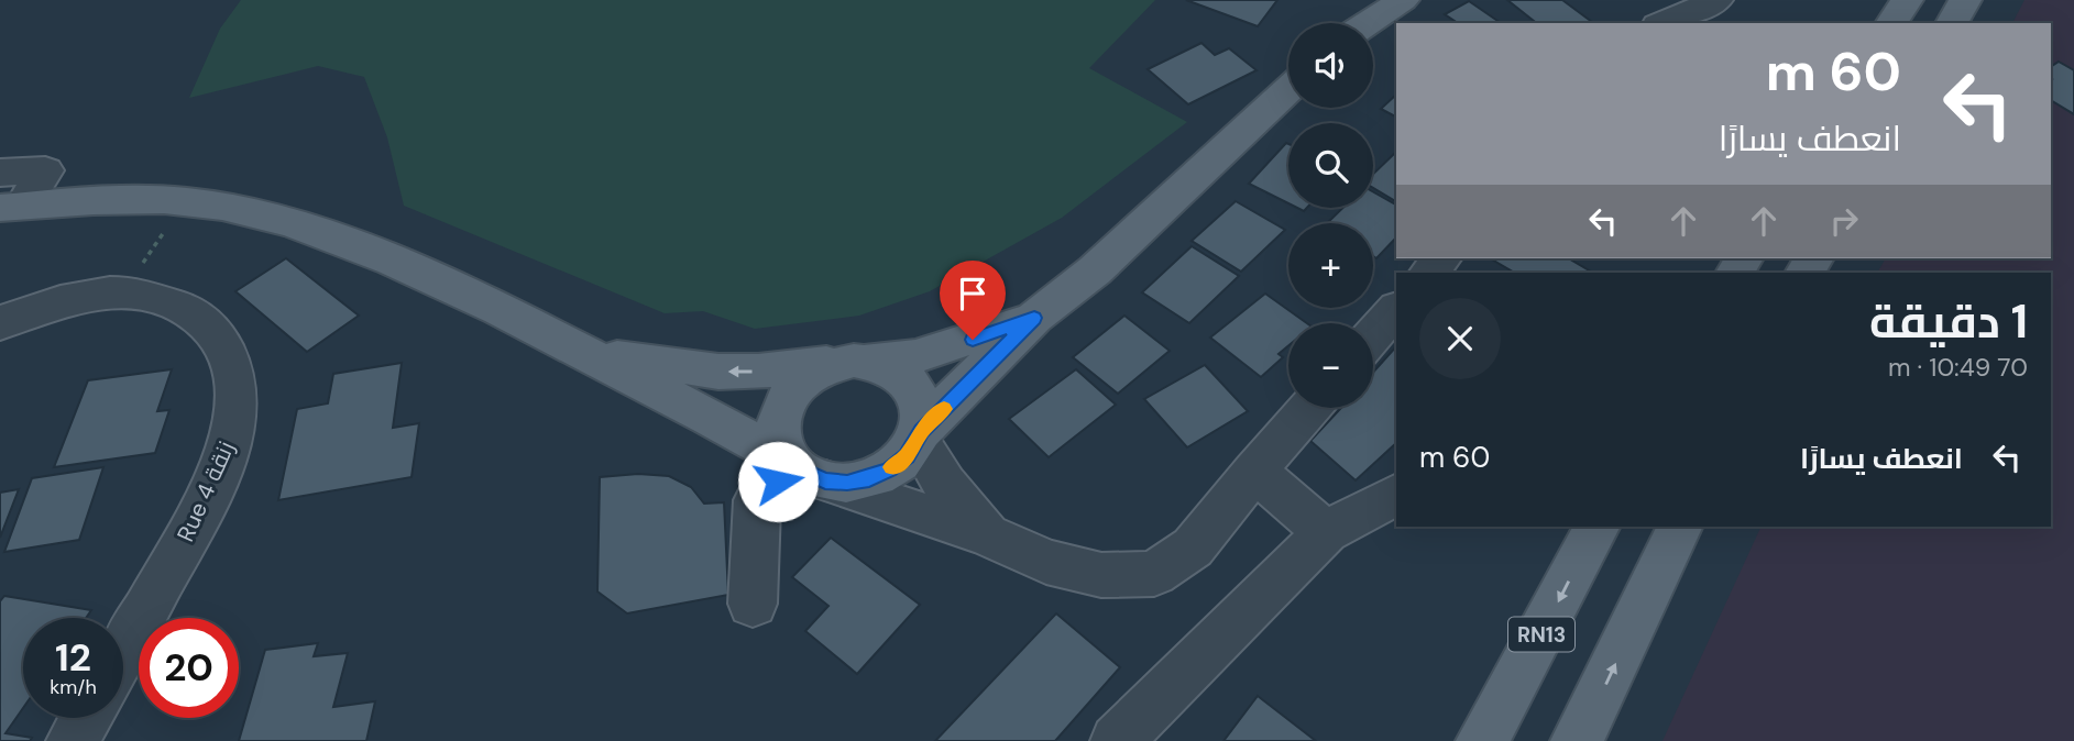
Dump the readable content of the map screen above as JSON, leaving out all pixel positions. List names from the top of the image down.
{
  "streets": {
    "main road": ["RN13"],
    "street": ["Rue 4 زنقة"]
  },
  "page": {
    "map_buttons": ["+", "−"],
    "turn": ["60 m", "انعطف يسارًا"],
    "heading": ["1 دقيقة", "70 m · 10:49"],
    "list": [
      {
        "name": "انعطف يسارًا",
        "value": "60 m"
      }
    ],
    "speed": "12 km/h",
    "limit": "20"
  }
}
